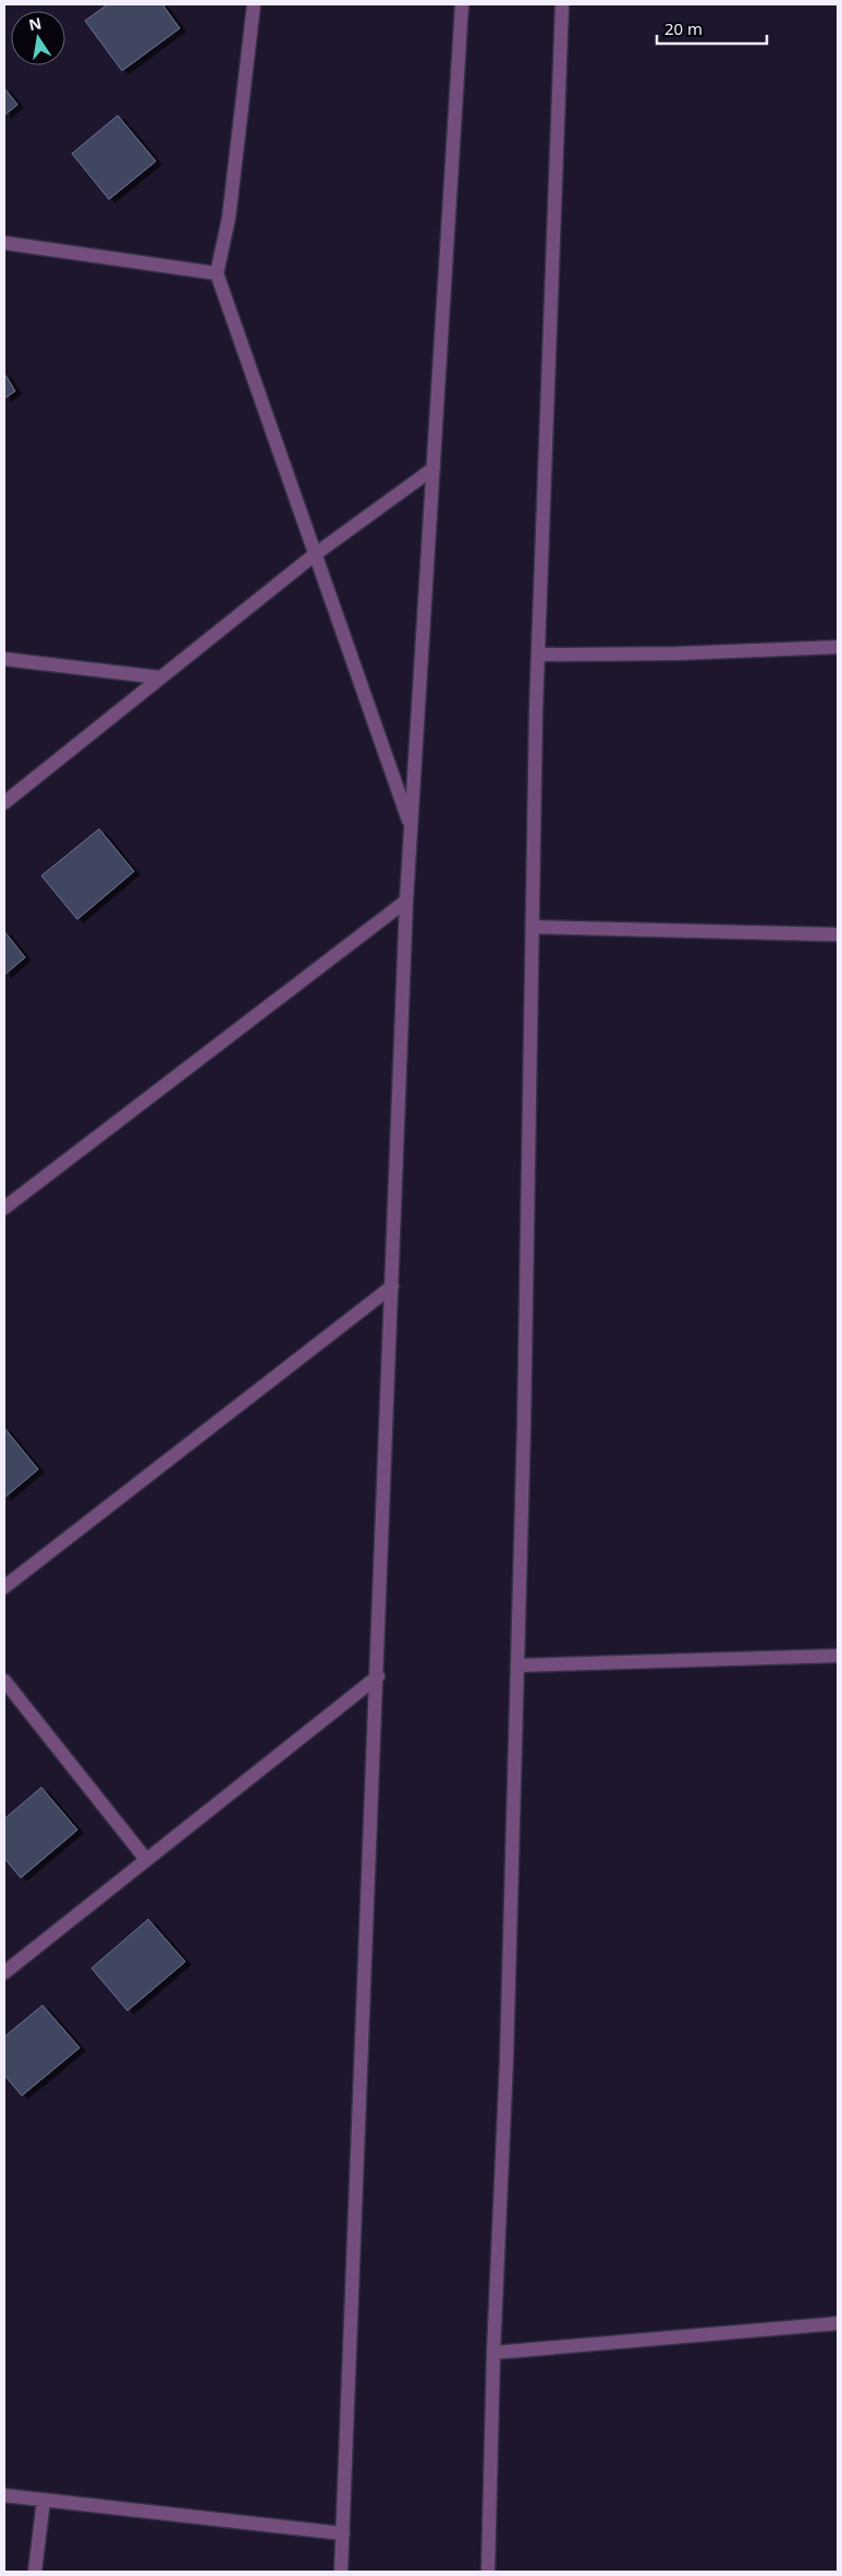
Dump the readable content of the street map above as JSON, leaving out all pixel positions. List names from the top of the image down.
{
  "scale_bar": "20 m",
  "north": "top"
}
